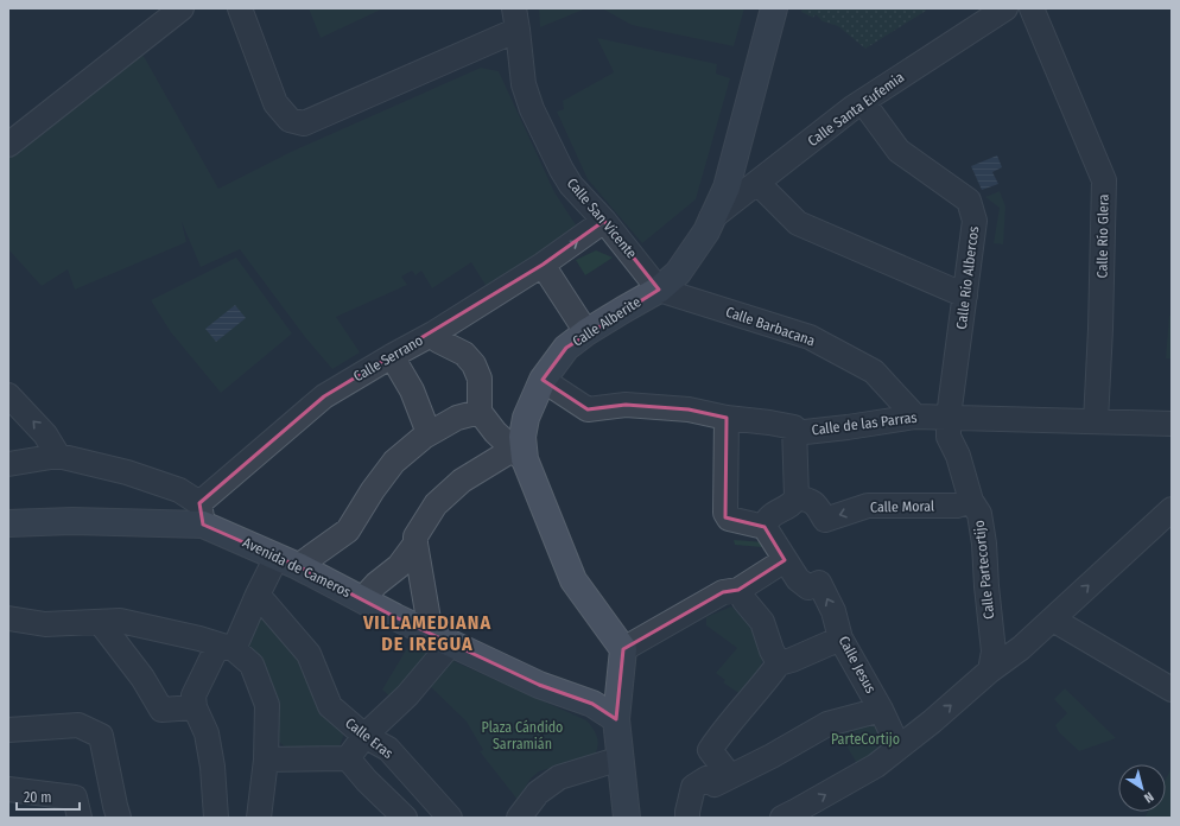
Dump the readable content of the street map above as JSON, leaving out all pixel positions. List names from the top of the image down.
{
  "streets": {
    "main road": ["Calle Alberite", "Avenida de Cameros"],
    "street": [
      "Calle Santa Eufemia",
      "Calle San Vicente",
      "Calle Río Glera",
      "Calle Río Albercos",
      "Calle Barbacana",
      "Calle Serrano",
      "Calle de las Parras",
      "Calle Moral",
      "Calle Partecortijo",
      "Calle Jesus",
      "Calle Eras"
    ]
  },
  "crossings": [
    ["Calle Santa Eufemia", "Calle Río Albercos"],
    ["Calle Santa Eufemia", "Calle Alberite"],
    ["Calle San Vicente", "Calle Alberite"],
    ["Calle San Vicente", "Calle Barbacana"],
    ["Calle San Vicente", "Calle Serrano"],
    ["Calle Río Glera", "Calle de las Parras"],
    ["Calle Río Albercos", "Calle de las Parras"],
    ["Calle Río Albercos", "Calle Partecortijo"],
    ["Calle Alberite", "Calle Barbacana"],
    ["Calle Alberite", "Calle de las Parras"],
    ["Calle Barbacana", "Calle de las Parras"],
    ["Calle Serrano", "Avenida de Cameros"],
    ["Calle de las Parras", "Calle Partecortijo"],
    ["Calle Moral", "Calle Partecortijo"]
  ],
  "districts": ["VILLAMEDIANA DE IREGUA"],
  "parks": ["Plaza Cándido Sarramián", "ParteCortijo"],
  "scale_bar": "20 m",
  "north": "bottom right"
}
